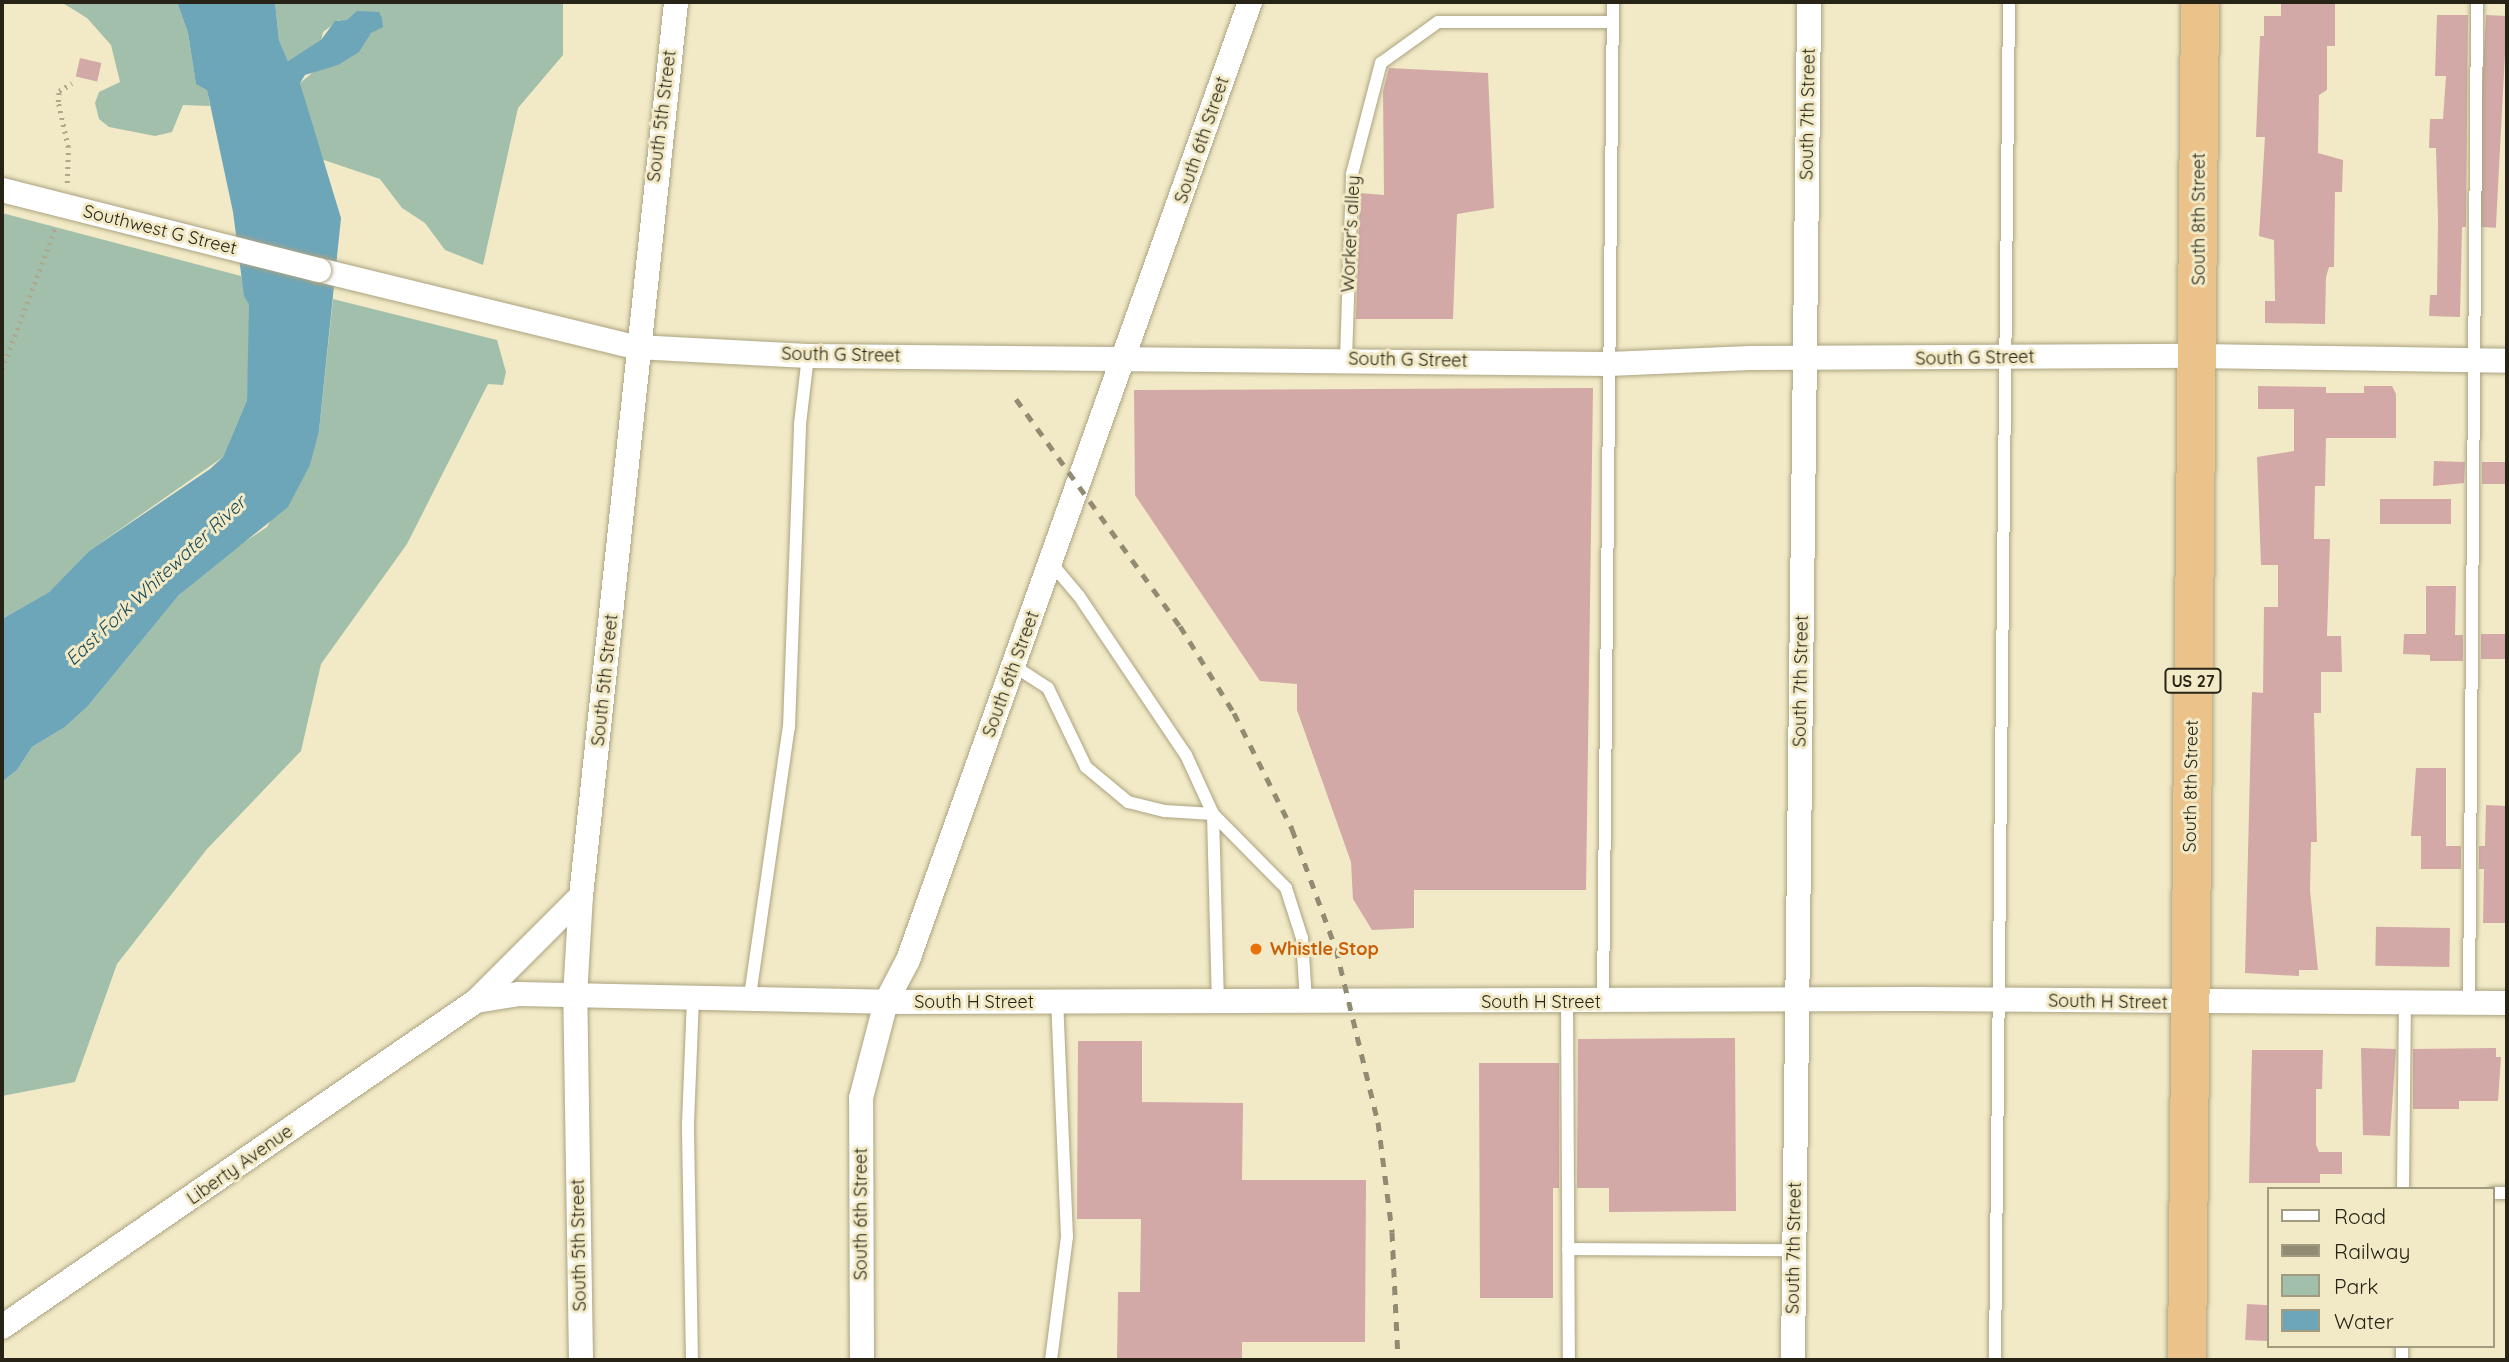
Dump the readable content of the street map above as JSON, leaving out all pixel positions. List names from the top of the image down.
{
  "streets": {
    "highway": ["South 8th Street", "US 27"],
    "street": [
      "South 7th Street",
      "South 5th Street",
      "South 6th Street",
      "Southwest G Street",
      "South G Street",
      "South H Street",
      "Liberty Avenue"
    ],
    "lane": ["Worker's alley"]
  },
  "crossings": [
    ["South 7th Street", "South G Street"],
    ["South 7th Street", "South H Street"],
    ["South 5th Street", "South G Street"],
    ["South 5th Street", "South H Street"],
    ["South 5th Street", "Liberty Avenue"],
    ["South 6th Street", "South G Street"],
    ["South 6th Street", "South H Street"],
    ["South 8th Street", "South G Street"],
    ["South 8th Street", "South H Street"],
    ["Southwest G Street", "South G Street"],
    ["Worker's alley", "South G Street"],
    ["South H Street", "Liberty Avenue"]
  ],
  "water": ["East Fork Whitewater River"],
  "places": ["Whistle Stop"],
  "legend": [
    "Road",
    "Railway",
    "Park",
    "Water"
  ]
}
